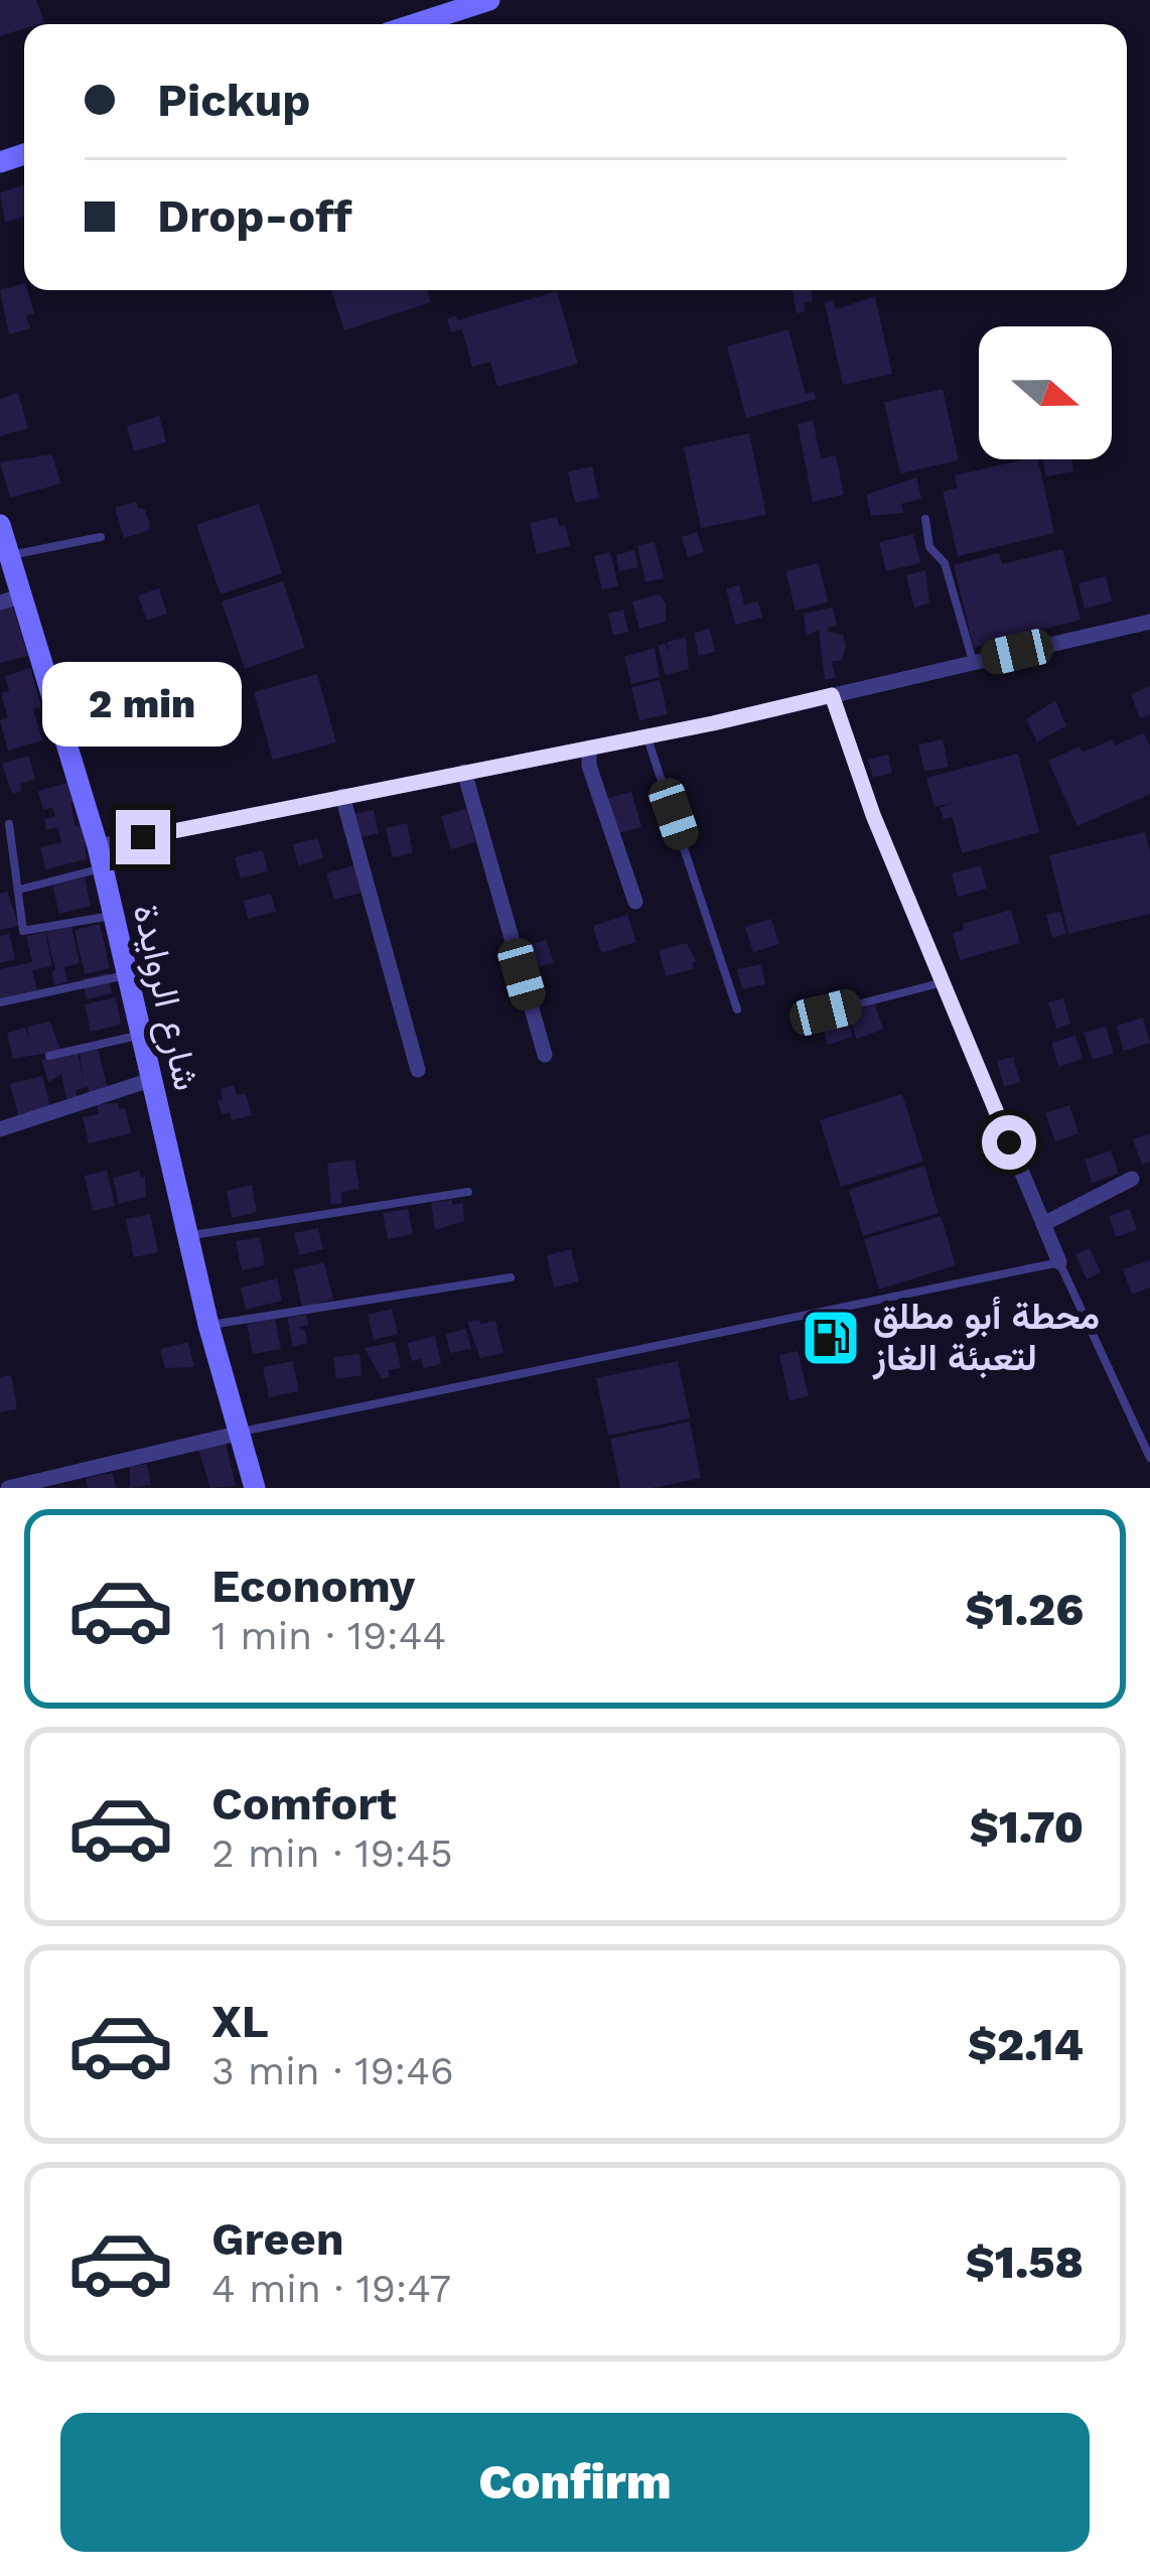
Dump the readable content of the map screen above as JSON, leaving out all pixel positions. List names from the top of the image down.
{
  "streets": {
    "street": ["شارع الروايدة"]
  },
  "places": {
    "fuel station": ["محطة أبو مطلق لتعبئة الغاز"]
  },
  "north": "right",
  "page": {
    "banner": ["Pickup", "Drop-off"],
    "bubble": "2 min",
    "list": [
      {
        "name": "Economy",
        "note": "1 min · 19:44",
        "value": "$1.26"
      },
      {
        "name": "Comfort",
        "note": "2 min · 19:45",
        "value": "$1.70"
      },
      {
        "name": "XL",
        "note": "3 min · 19:46",
        "value": "$2.14"
      },
      {
        "name": "Green",
        "note": "4 min · 19:47",
        "value": "$1.58"
      }
    ],
    "buttons": "Confirm"
  }
}
